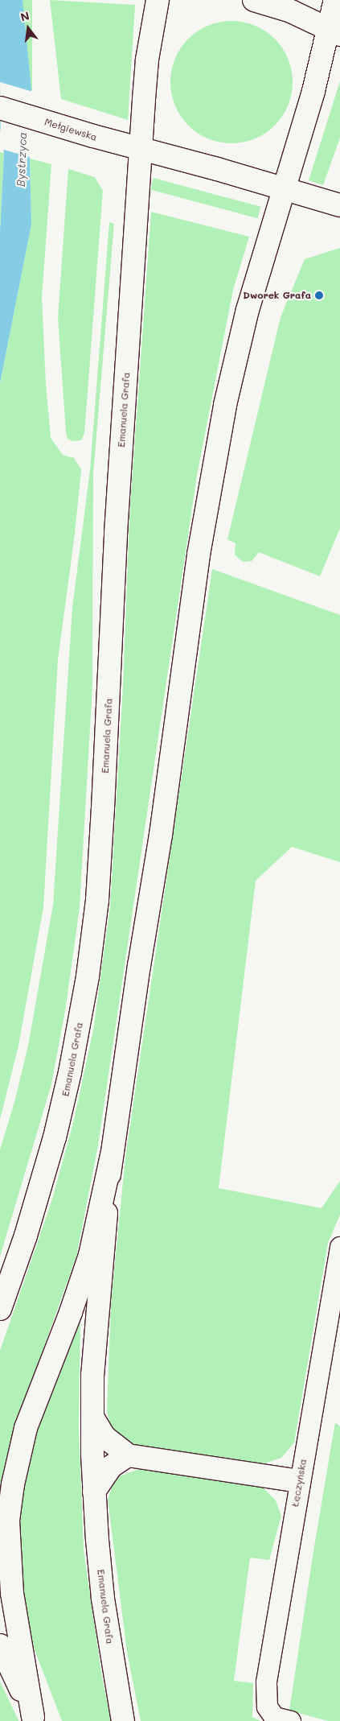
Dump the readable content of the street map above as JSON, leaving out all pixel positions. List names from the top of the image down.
{
  "streets": {
    "main road": ["Mełgiewska", "Emanuela Grafa"],
    "street": ["Łęczyńska"]
  },
  "crossings": [
    ["Mełgiewska", "Emanuela Grafa"]
  ],
  "water": ["Bystrzyca"],
  "places": ["Dworek Grafa"],
  "north": "top"
}
